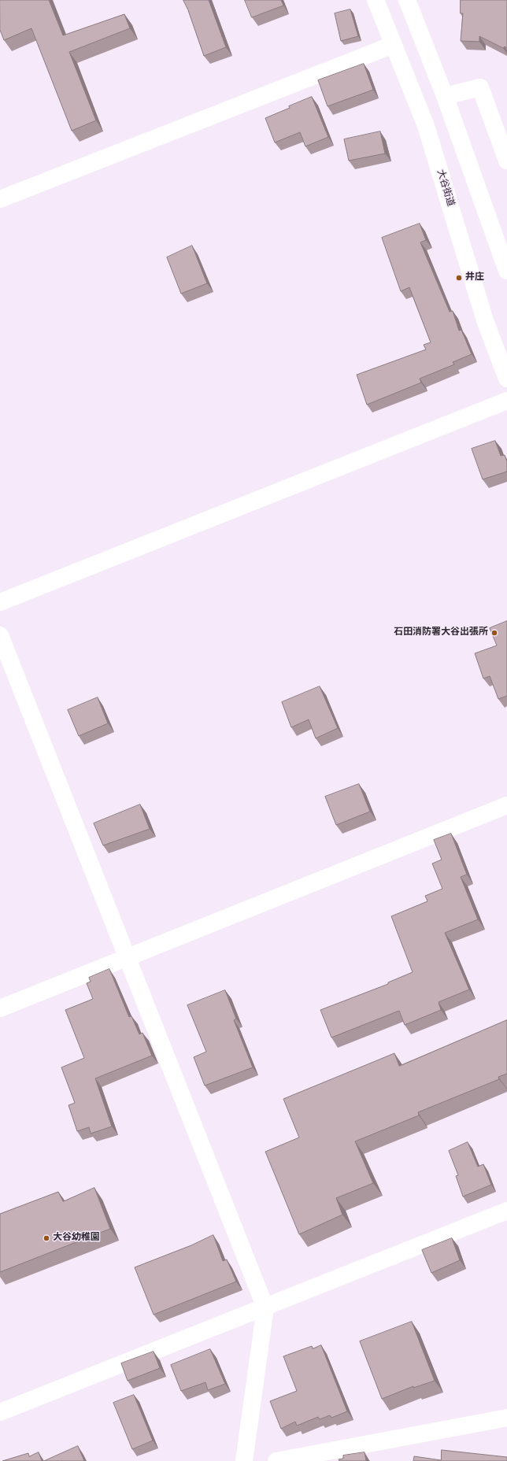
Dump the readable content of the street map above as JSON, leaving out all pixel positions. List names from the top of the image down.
{
  "streets": {
    "street": ["大谷街道"]
  },
  "places": ["井庄", "石田消防署大谷出張所", "大谷幼稚園"]
}
